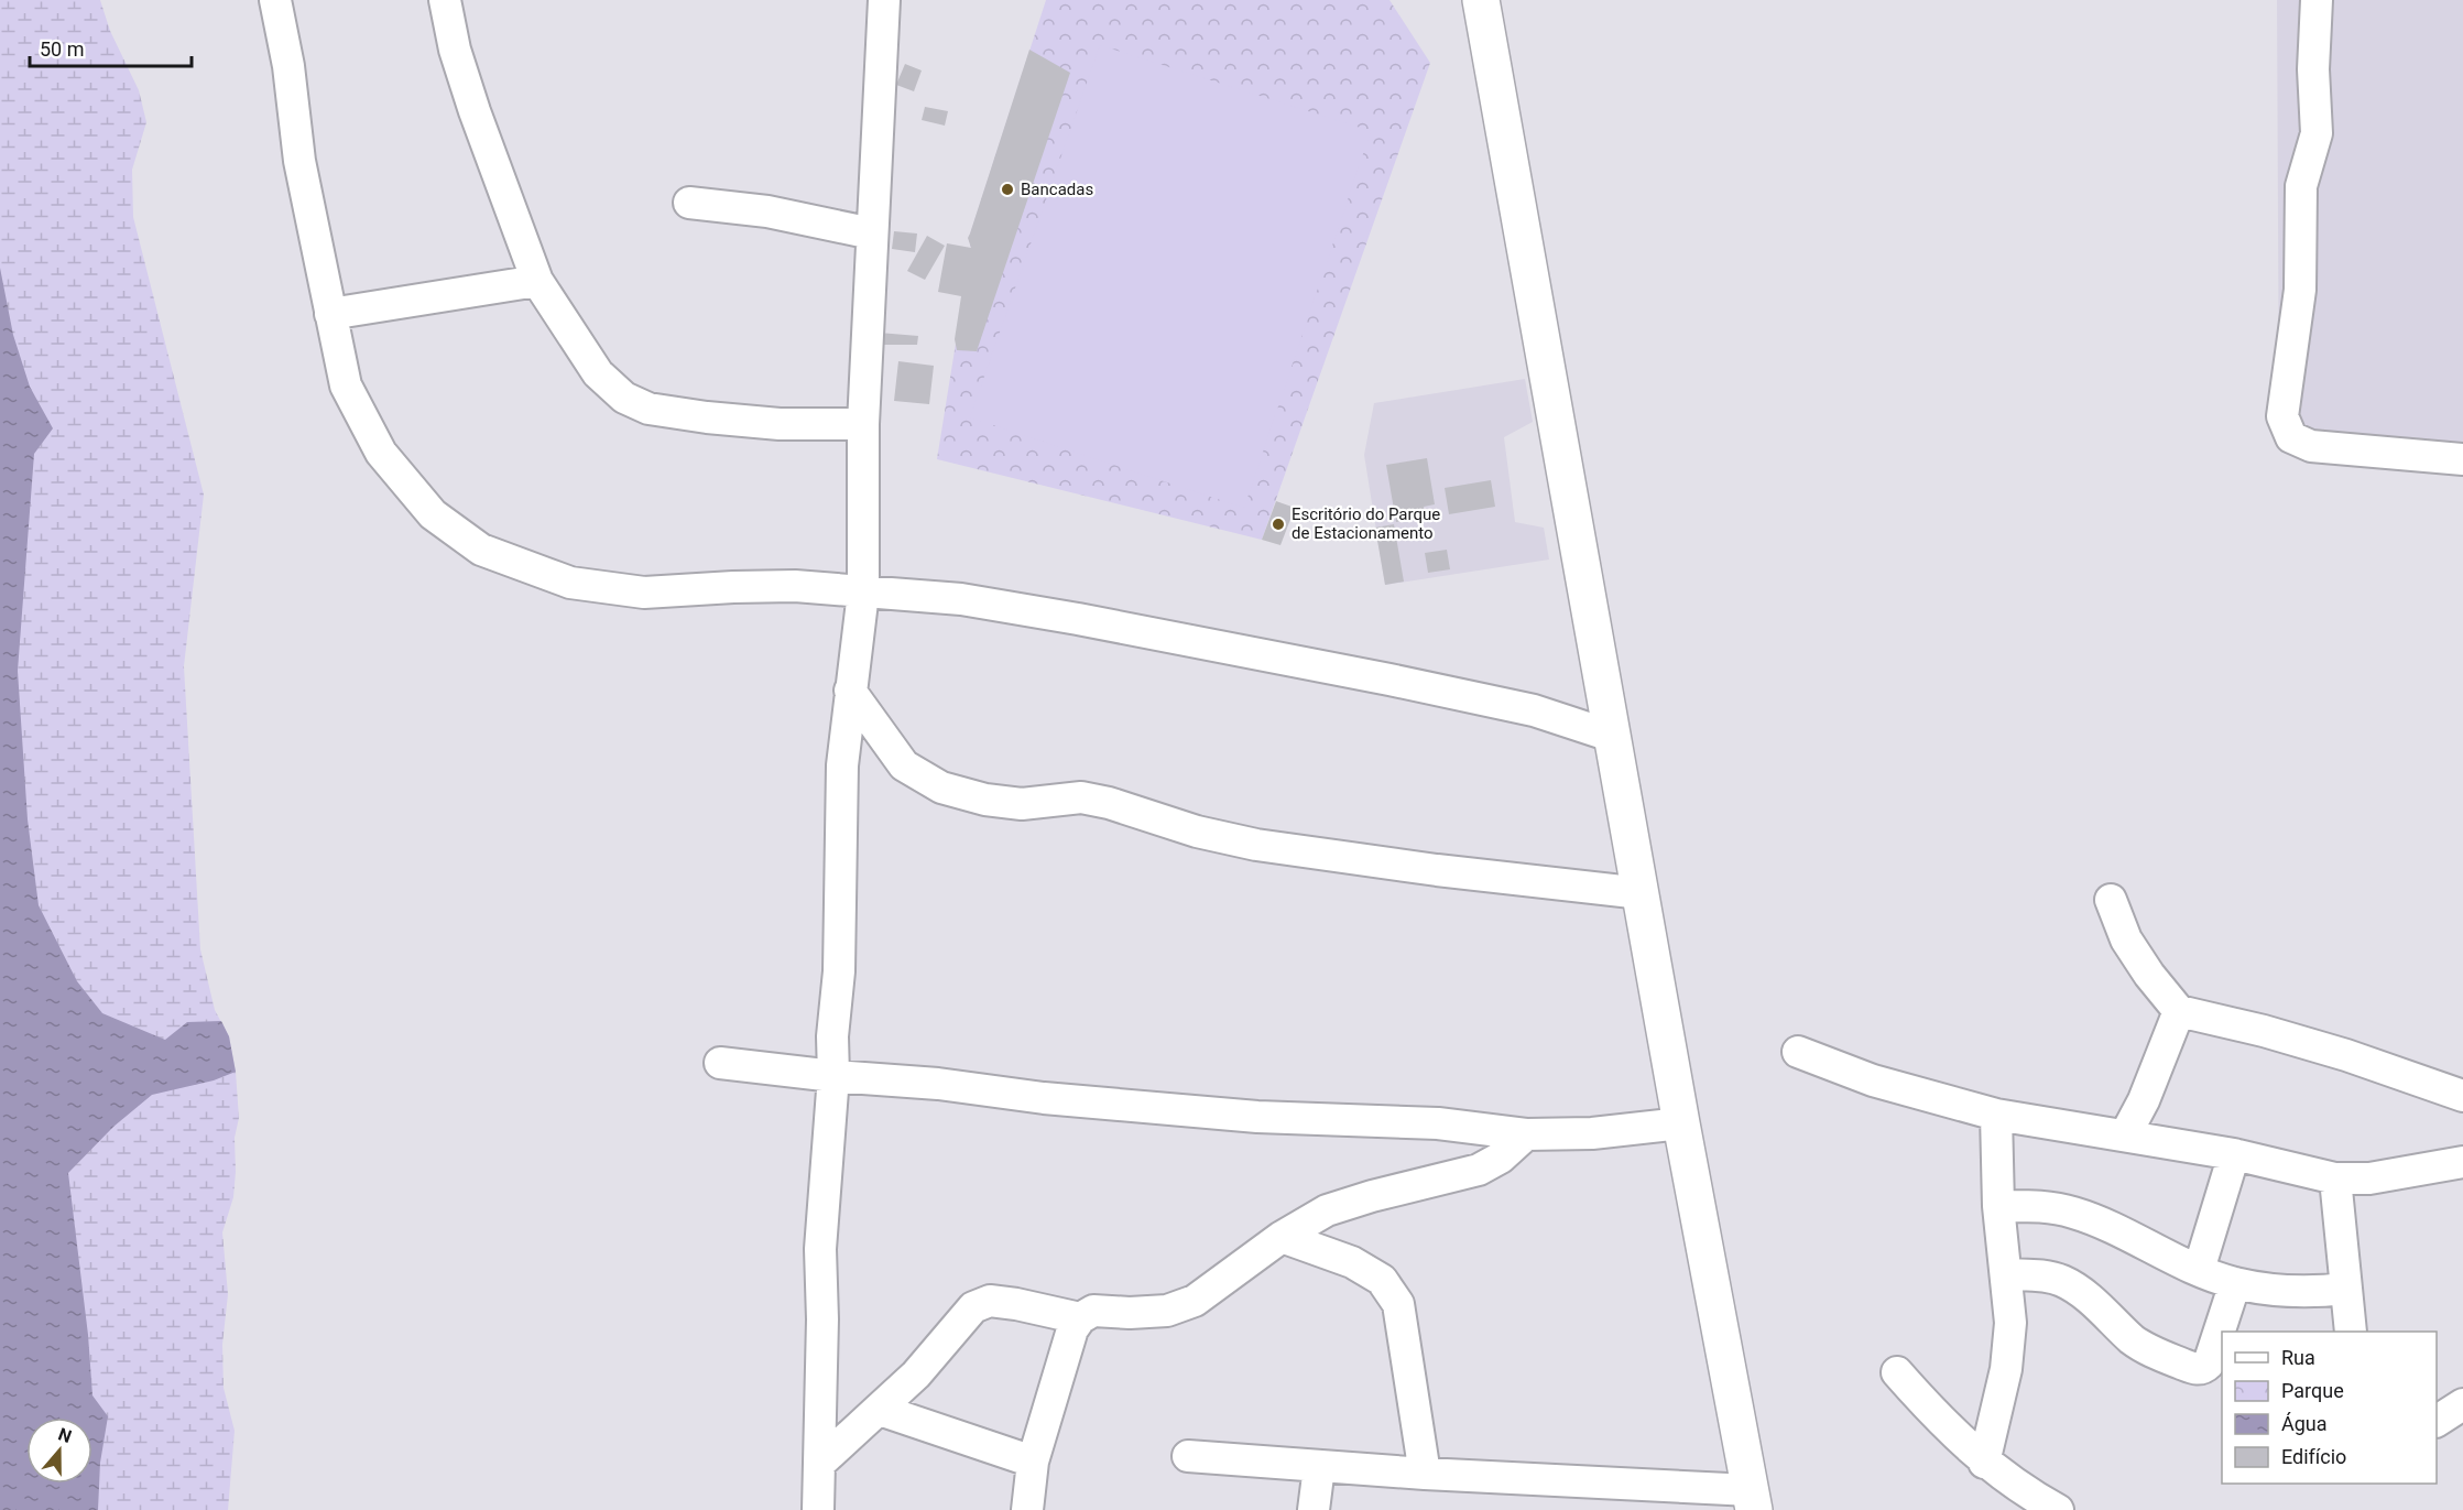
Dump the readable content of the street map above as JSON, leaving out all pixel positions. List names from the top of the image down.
{
  "places": ["Bancadas", "Escritório do Parque de Estacionamento"],
  "legend": [
    "Rua",
    "Parque",
    "Água",
    "Edifício"
  ],
  "scale_bar": "50 m",
  "north": "top"
}
